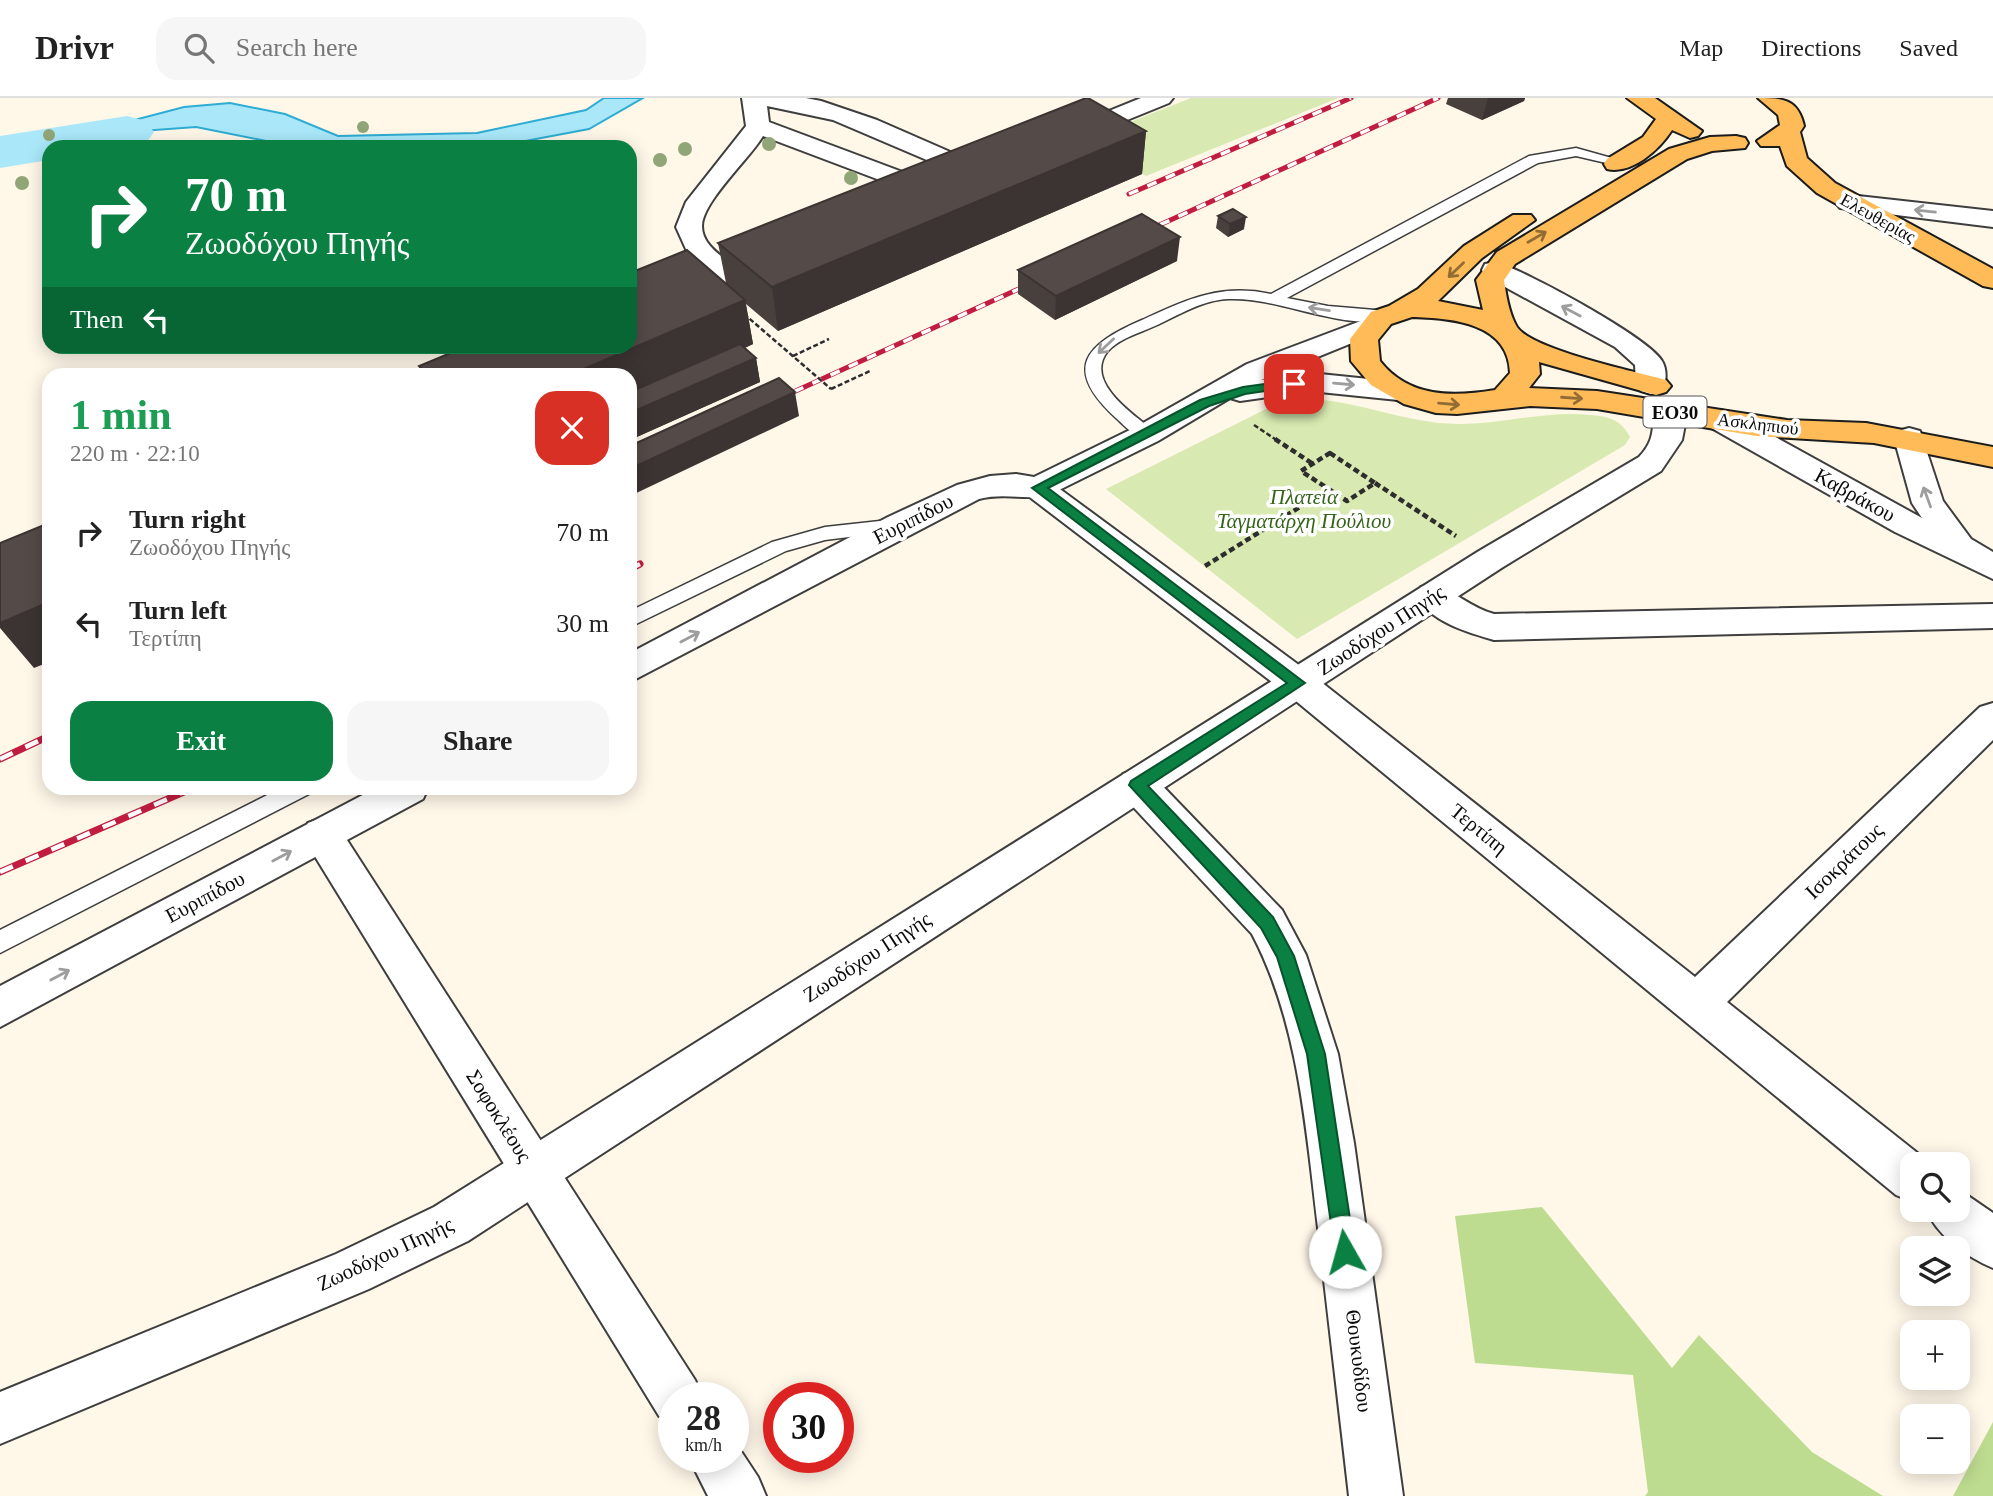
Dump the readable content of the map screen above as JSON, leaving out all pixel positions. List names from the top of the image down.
{
  "streets": {
    "main road": ["Ελευθερίας", "ΕΟ30", "Ασκληπιού"],
    "street": [
      "Καβράκου",
      "Ευριπίδου",
      "Ζωοδόχου Πηγής",
      "Τερτίπη",
      "Ισοκράτους",
      "Σοφοκλέους",
      "Θουκυδίδου"
    ]
  },
  "crossings": [
    ["Ασκληπιού", "Καβράκου"],
    ["Ασκληπιού", "Ζωοδόχου Πηγής"],
    ["Ευριπίδου", "Τερτίπη"],
    ["Ευριπίδου", "Σοφοκλέους"],
    ["Ζωοδόχου Πηγής", "Τερτίπη"],
    ["Ζωοδόχου Πηγής", "Σοφοκλέους"],
    ["Ζωοδόχου Πηγής", "Θουκυδίδου"],
    ["Τερτίπη", "Ισοκράτους"]
  ],
  "one_way": ["Ευριπίδου"],
  "parks": ["Πλατεία Ταγματάρχη Πούλιου"],
  "page": {
    "header": "Drivr",
    "search": "Search here",
    "nav": ["Map", "Directions", "Saved"],
    "turn": ["70 m", "Ζωοδόχου Πηγής"],
    "then": "Then",
    "heading": ["1 min", "220 m · 22:10"],
    "list": [
      {
        "name": "Turn right",
        "note": "Ζωοδόχου Πηγής",
        "value": "70 m"
      },
      {
        "name": "Turn left",
        "note": "Τερτίπη",
        "value": "30 m"
      }
    ],
    "buttons": ["Exit", "Share"],
    "map_buttons": ["+", "−"],
    "speed": "28 km/h",
    "limit": "30"
  }
}
